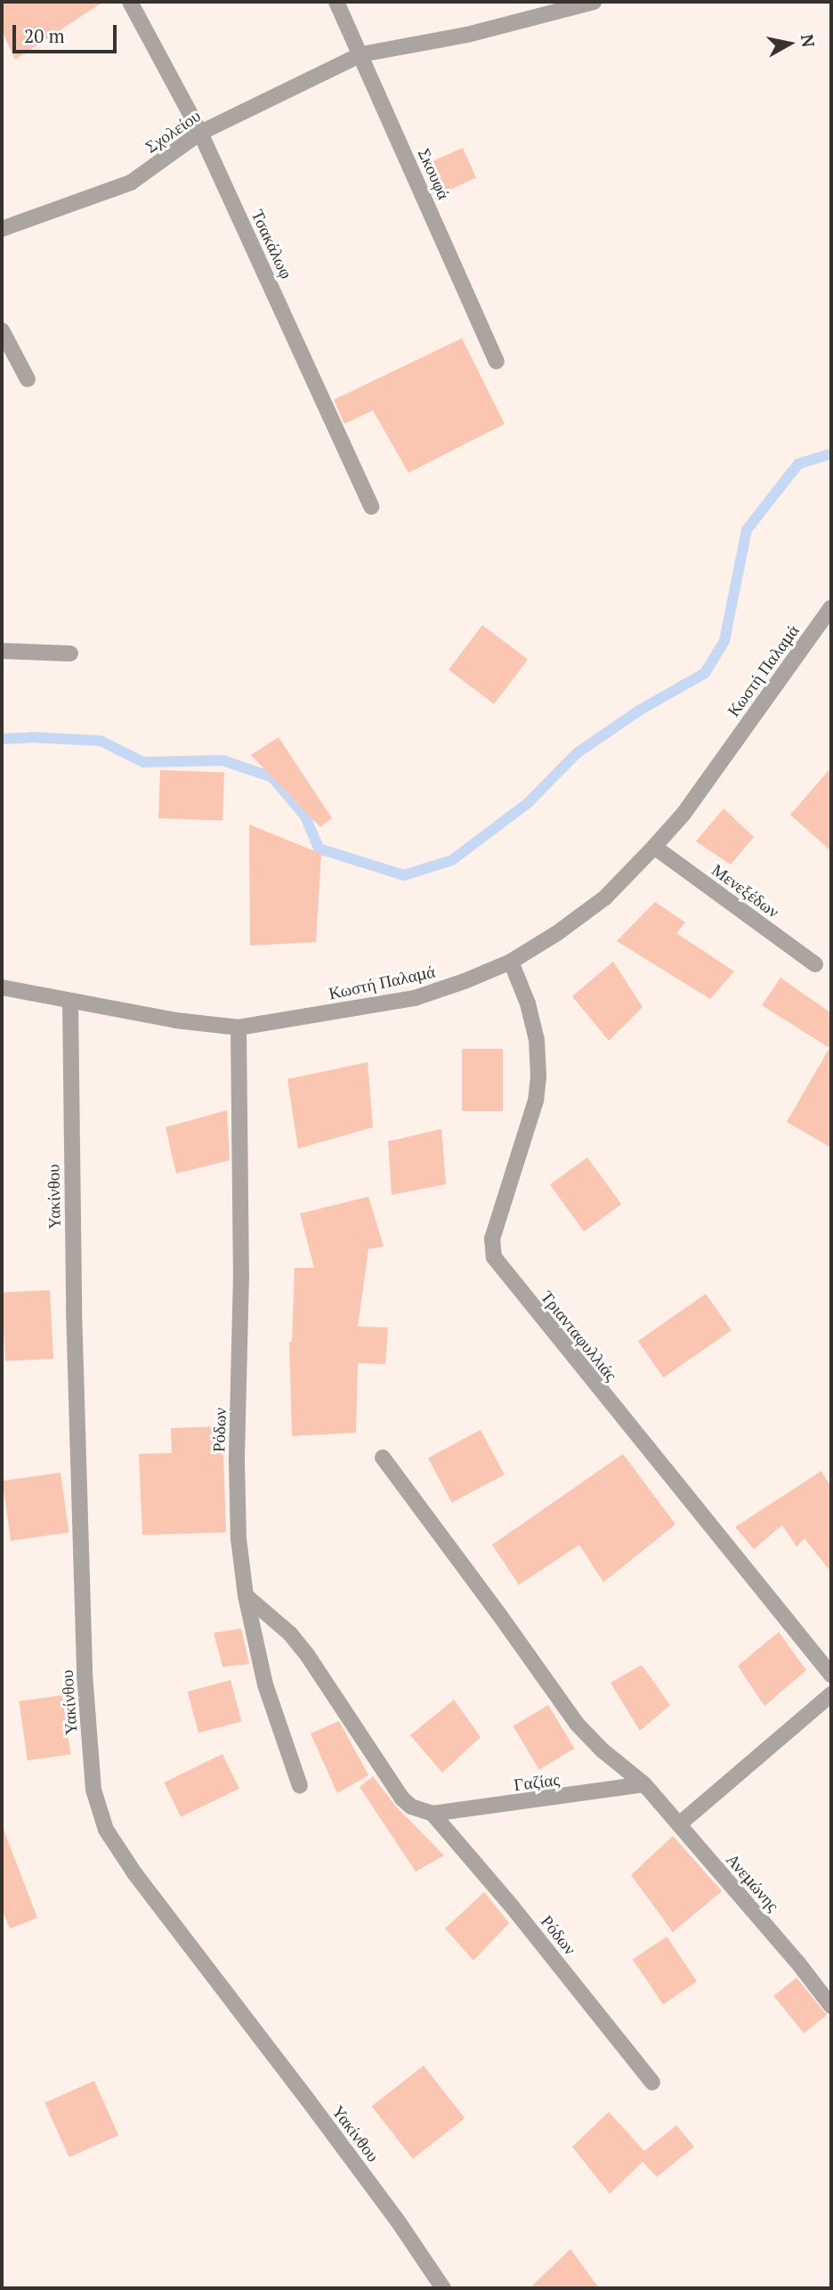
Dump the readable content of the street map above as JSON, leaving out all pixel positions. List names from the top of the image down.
{
  "streets": {
    "street": [
      "Σχολείου",
      "Σκουφά",
      "Τσακάλωφ",
      "Κωστή Παλαμά",
      "Μενεξέδων",
      "Υακίνθου",
      "Τριανταφυλλιάς",
      "Ρόδων",
      "Γαζίας",
      "Ανεμώνης"
    ]
  },
  "crossings": [
    ["Σχολείου", "Σκουφά"],
    ["Σχολείου", "Τσακάλωφ"],
    ["Κωστή Παλαμά", "Μενεξέδων"],
    ["Κωστή Παλαμά", "Υακίνθου"],
    ["Κωστή Παλαμά", "Τριανταφυλλιάς"],
    ["Κωστή Παλαμά", "Ρόδων"],
    ["Ρόδων", "Γαζίας"],
    ["Γαζίας", "Ανεμώνης"]
  ],
  "scale_bar": "20 m",
  "north": "right"
}
